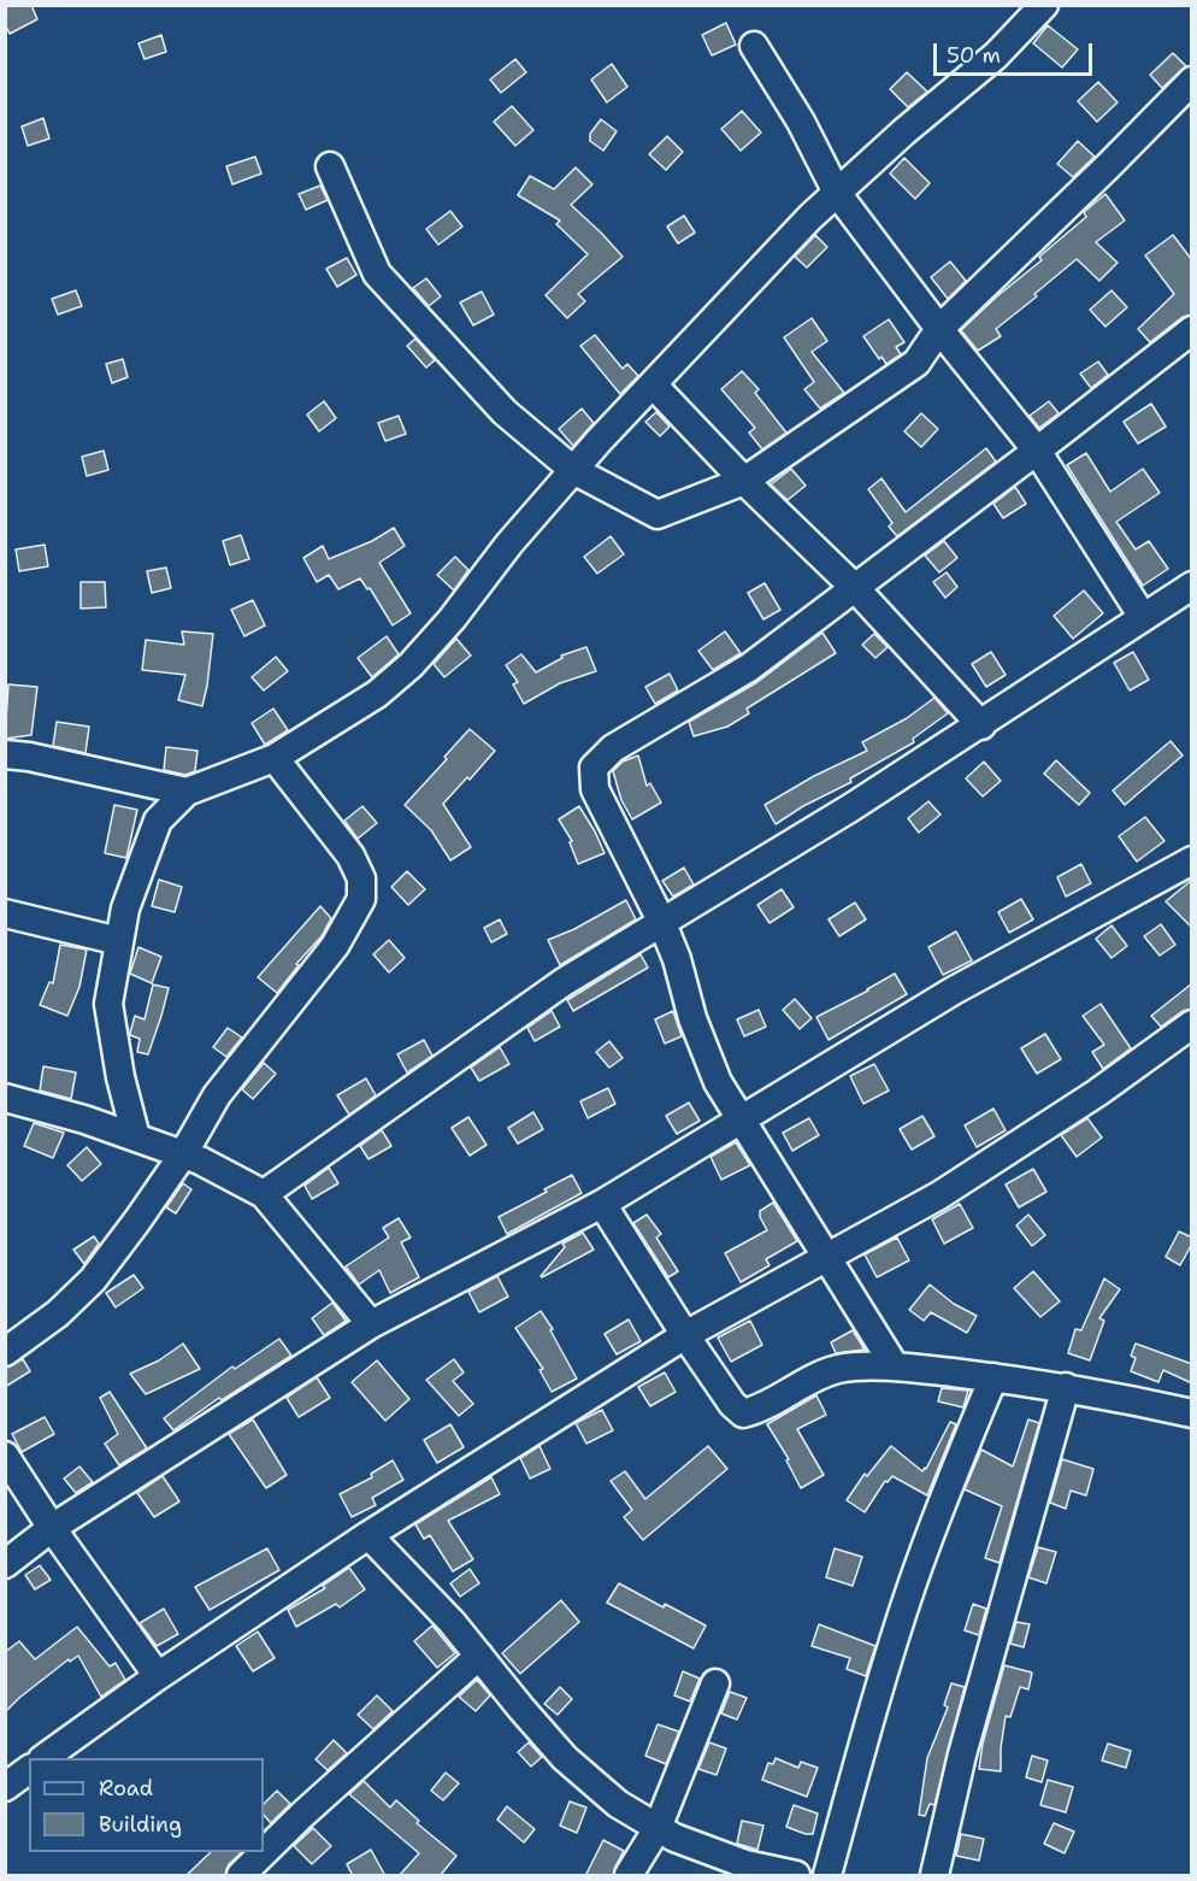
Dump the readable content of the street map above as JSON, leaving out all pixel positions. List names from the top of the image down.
{
  "legend": ["Road", "Building"],
  "scale_bar": "50 m"
}
